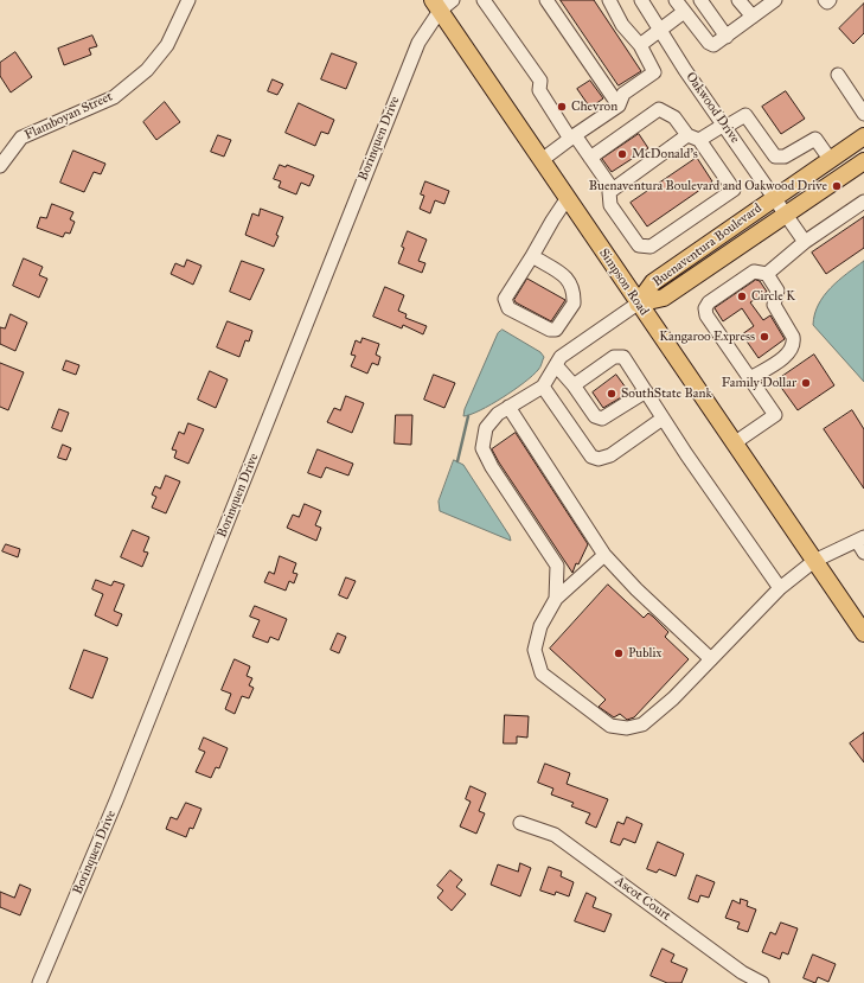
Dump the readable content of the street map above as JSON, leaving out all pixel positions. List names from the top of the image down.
{
  "streets": {
    "main road": ["Buenaventura Boulevard", "Simpson Road"],
    "street": [
      "Oakwood Drive",
      "Flamboyan Street",
      "Borinquen Drive",
      "Ascot Court"
    ]
  },
  "crossings": [
    ["Oakwood Drive", "Buenaventura Boulevard"],
    ["Borinquen Drive", "Simpson Road"],
    ["Buenaventura Boulevard", "Simpson Road"]
  ],
  "places": [
    "Chevron",
    "McDonald's",
    "Buenaventura Boulevard and Oakwood Drive",
    "Circle K",
    "Kangaroo Express",
    "Family Dollar",
    "SouthState Bank",
    "Publix"
  ]
}
